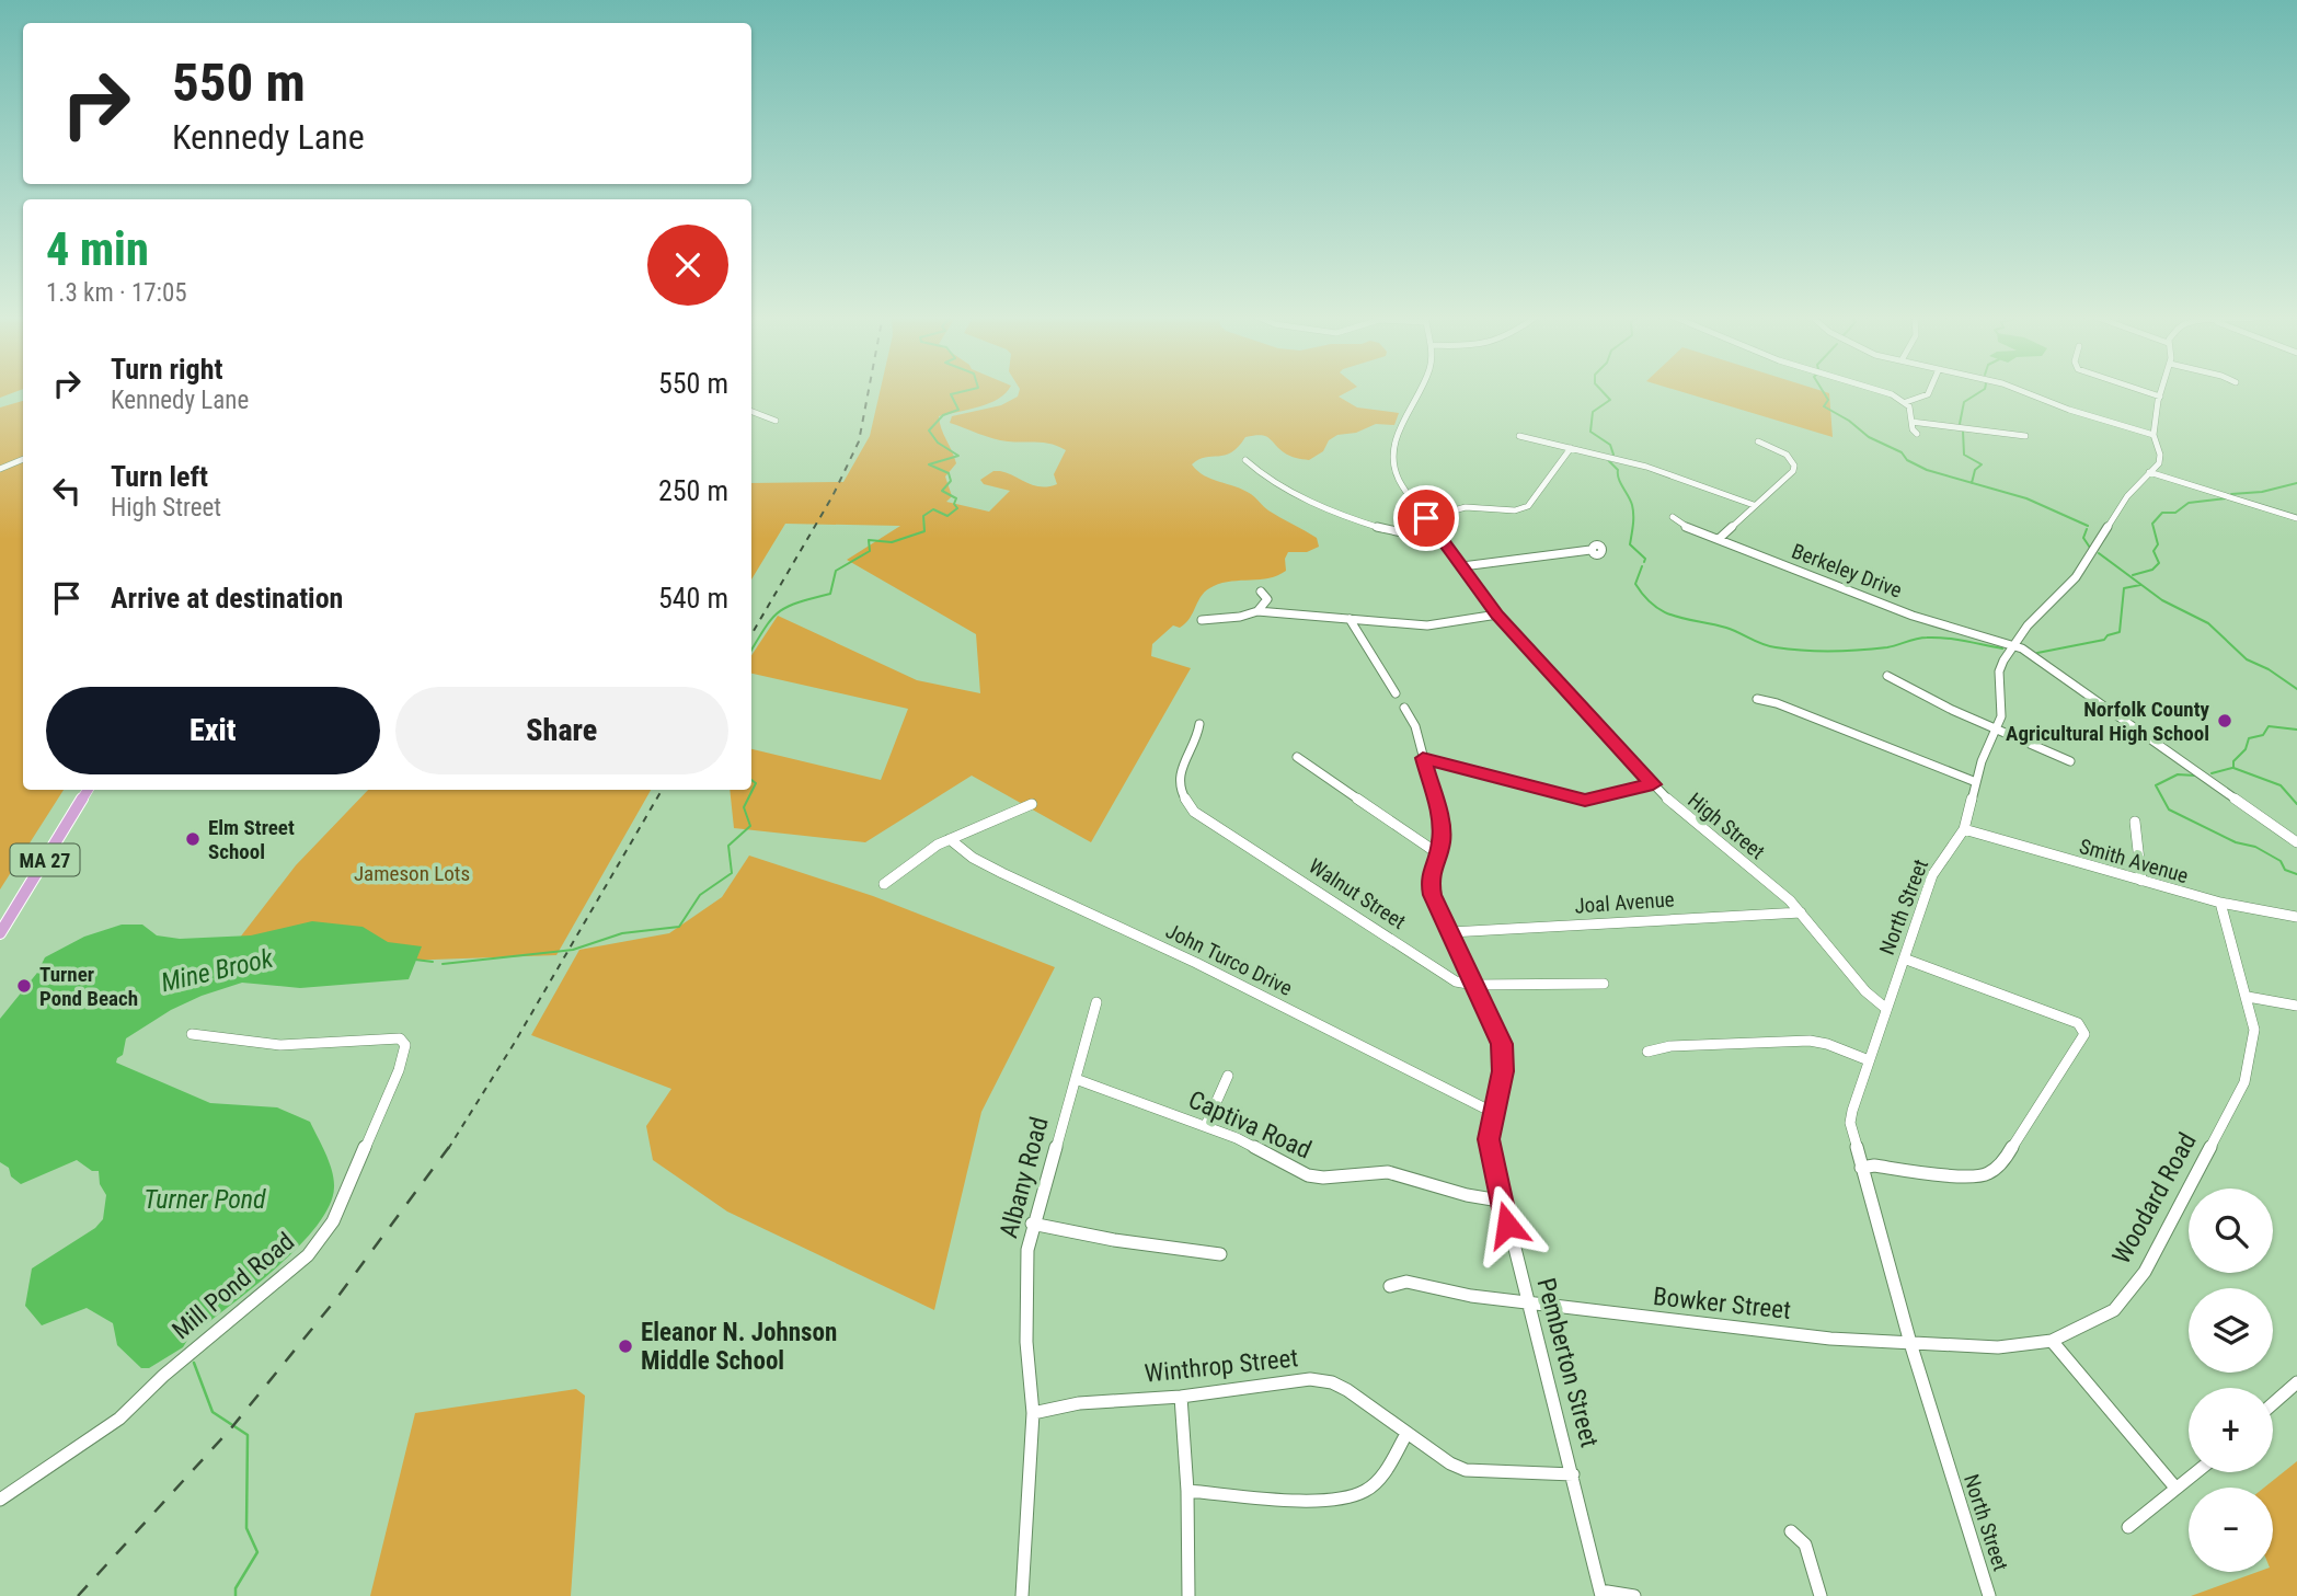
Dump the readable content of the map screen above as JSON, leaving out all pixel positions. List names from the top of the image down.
{
  "streets": {
    "main road": ["MA 27"],
    "street": [
      "Berkeley Drive",
      "High Street",
      "Smith Avenue",
      "Walnut Street",
      "Joal Avenue",
      "North Street",
      "John Turco Drive",
      "Captiva Road",
      "Albany Road",
      "Woodard Road",
      "Mill Pond Road",
      "Bowker Street",
      "Pemberton Street",
      "Winthrop Street"
    ]
  },
  "crossings": [
    ["Berkeley Drive", "North Street"],
    ["High Street", "Joal Avenue"],
    ["High Street", "North Street"],
    ["Smith Avenue", "North Street"],
    ["Smith Avenue", "Woodard Road"],
    ["Walnut Street", "Pemberton Street"],
    ["Joal Avenue", "Pemberton Street"],
    ["North Street", "Woodard Road"],
    ["North Street", "Bowker Street"],
    ["John Turco Drive", "Pemberton Street"],
    ["Captiva Road", "Albany Road"],
    ["Captiva Road", "Pemberton Street"],
    ["Albany Road", "Winthrop Street"],
    ["Woodard Road", "Bowker Street"],
    ["Bowker Street", "Pemberton Street"],
    ["Pemberton Street", "Winthrop Street"]
  ],
  "water": ["Mine Brook", "Turner Pond"],
  "parks": ["Jameson Lots"],
  "places": [
    "Norfolk County Agricultural High School",
    "Elm Street School",
    "Turner Pond Beach",
    "Eleanor N. Johnson Middle School"
  ],
  "page": {
    "turn": ["550 m", "Kennedy Lane"],
    "heading": ["4 min", "1.3 km · 17:05"],
    "list": [
      {
        "name": "Turn right",
        "note": "Kennedy Lane",
        "value": "550 m"
      },
      {
        "name": "Turn left",
        "note": "High Street",
        "value": "250 m"
      },
      {
        "name": "Arrive at destination",
        "value": "540 m"
      }
    ],
    "buttons": ["Exit", "Share"],
    "map_buttons": ["+", "−"]
  }
}
